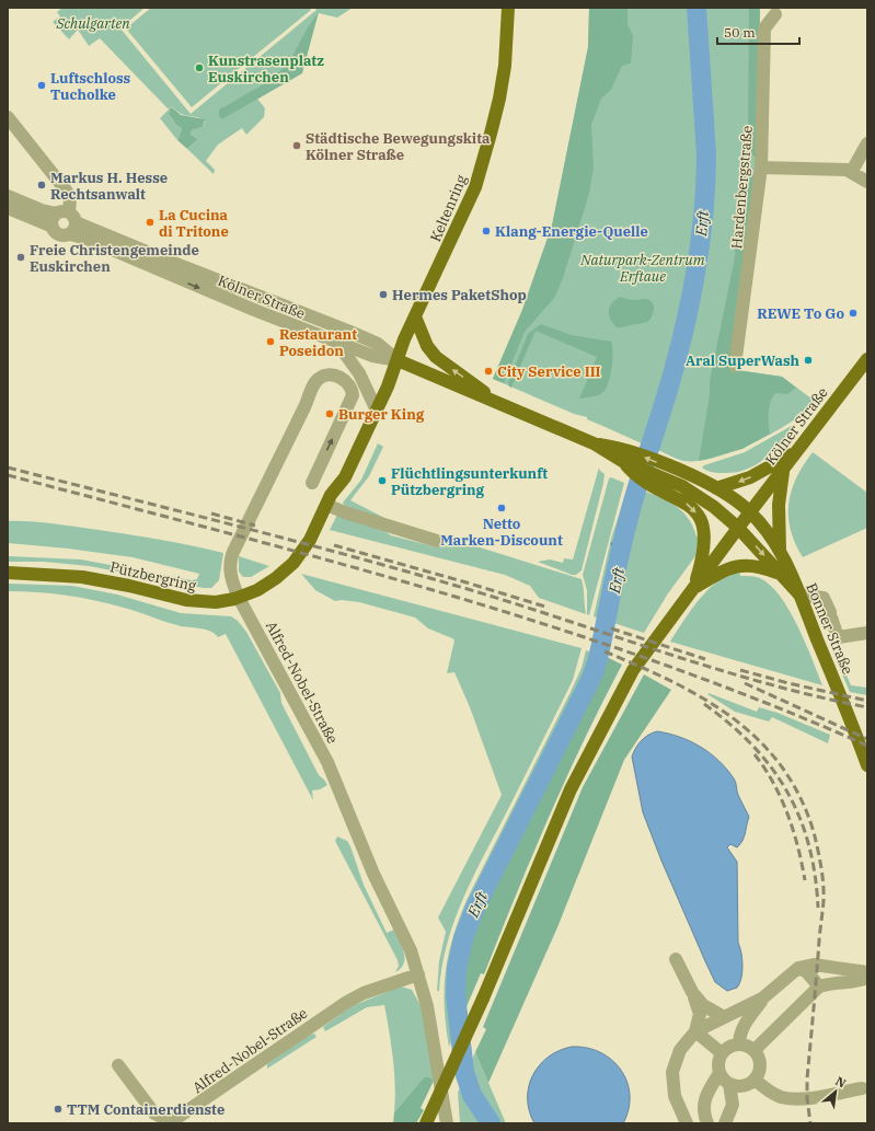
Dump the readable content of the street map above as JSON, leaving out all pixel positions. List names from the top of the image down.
{
  "streets": {
    "main road": [
      "Keltenring",
      "Kölner Straße",
      "Pützbergring",
      "Bonner Straße"
    ],
    "street": ["Hardenbergstraße", "Alfred-Nobel-Straße"]
  },
  "crossings": [
    ["Keltenring", "Kölner Straße"],
    ["Keltenring", "Pützbergring"],
    ["Kölner Straße", "Pützbergring"],
    ["Kölner Straße", "Bonner Straße"],
    ["Pützbergring", "Alfred-Nobel-Straße"]
  ],
  "water": ["Erft"],
  "parks": ["Schulgarten", "Naturpark-Zentrum Erftaue"],
  "places": [
    "Kunstrasenplatz Euskirchen",
    "Luftschloss Tucholke",
    "Städtische Bewegungskita Kölner Straße",
    "Markus H. Hesse Rechtsanwalt",
    "La Cucina di Tritone",
    "Klang-Energie-Quelle",
    "Freie Christengemeinde Euskirchen",
    "Hermes PaketShop",
    "REWE To Go",
    "Restaurant Poseidon",
    "Aral SuperWash",
    "City Service III",
    "Burger King",
    "Flüchtlingsunterkunft Pützbergring",
    "Netto Marken-Discount",
    "TTM Containerdienste"
  ],
  "scale_bar": "50 m",
  "north": "top right"
}
